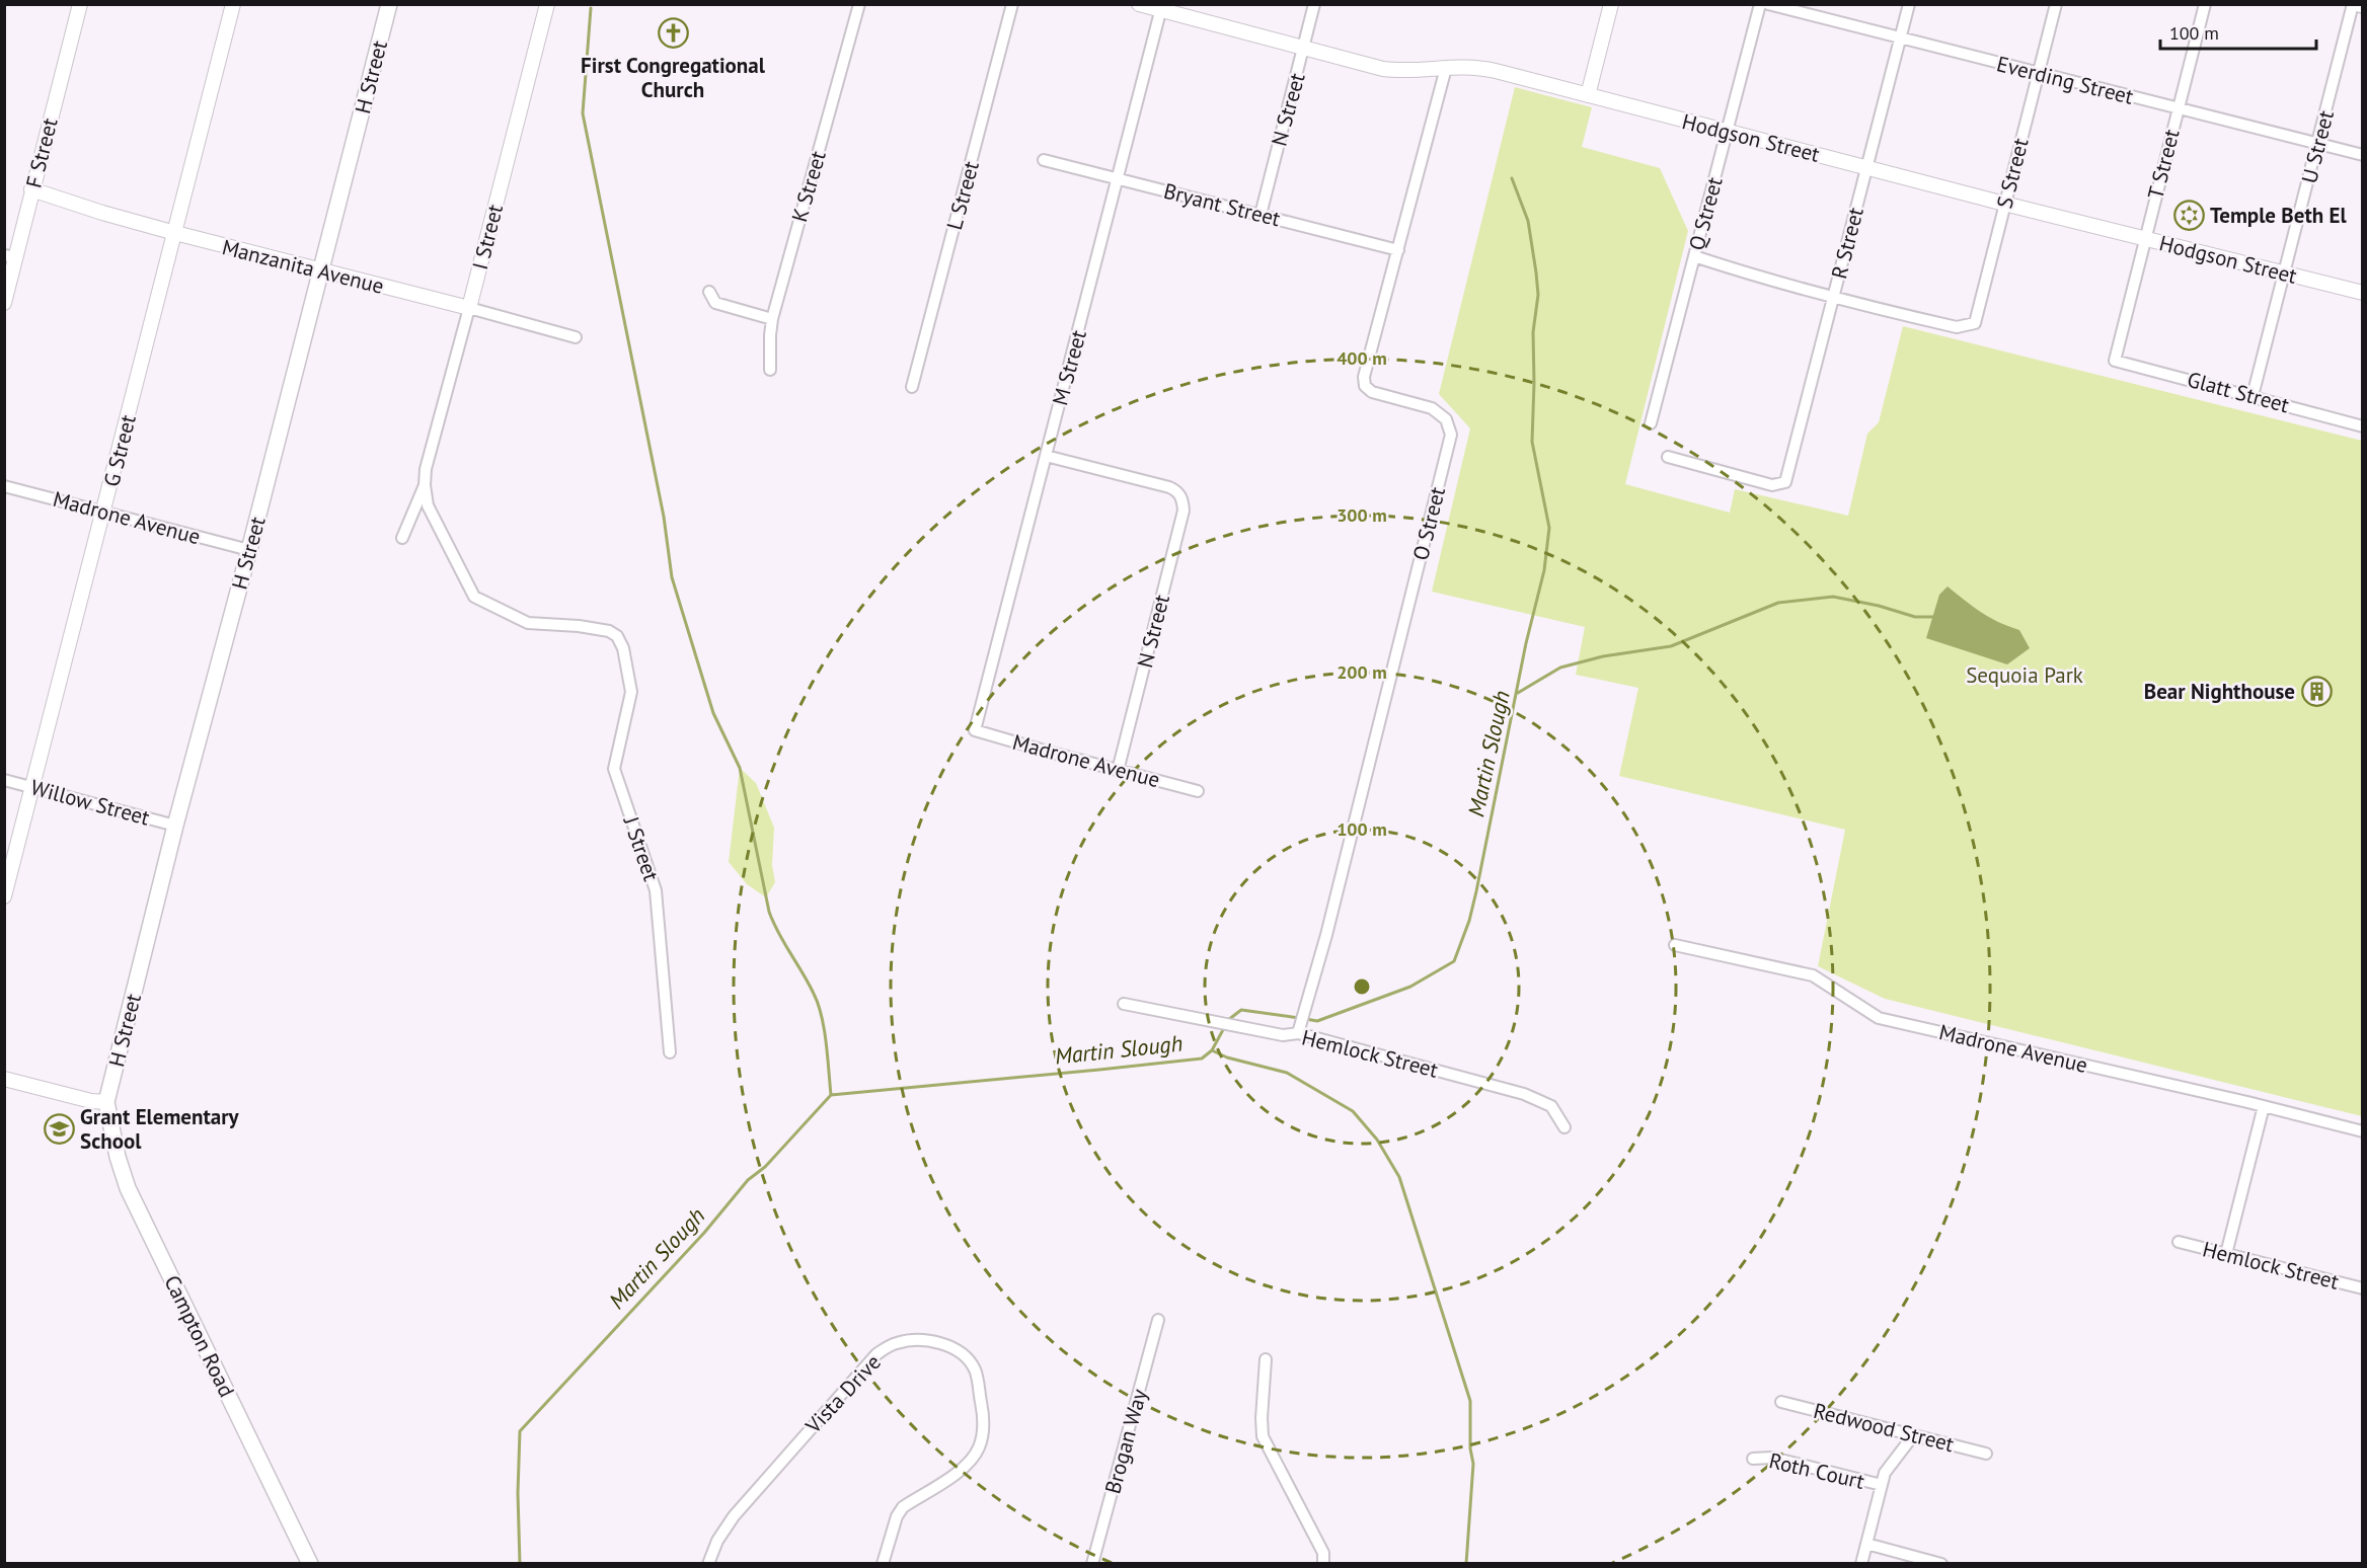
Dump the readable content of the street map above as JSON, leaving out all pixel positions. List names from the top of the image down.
{
  "streets": {
    "main road": ["H Street", "Campton Road"],
    "street": [
      "Everding Street",
      "N Street",
      "Hodgson Street",
      "U Street",
      "F Street",
      "T Street",
      "S Street",
      "K Street",
      "L Street",
      "Bryant Street",
      "Q Street",
      "I Street",
      "R Street",
      "Manzanita Avenue",
      "M Street",
      "Glatt Street",
      "G Street",
      "Madrone Avenue",
      "O Street",
      "Willow Street",
      "J Street",
      "Hemlock Street",
      "Vista Drive",
      "Redwood Street",
      "Brogan Way",
      "Roth Court"
    ]
  },
  "crossings": [
    ["H Street", "Manzanita Avenue"],
    ["H Street", "Madrone Avenue"],
    ["H Street", "Willow Street"],
    ["H Street", "Campton Road"],
    ["Everding Street", "U Street"],
    ["Everding Street", "T Street"],
    ["Everding Street", "S Street"],
    ["Everding Street", "R Street"],
    ["N Street", "Hodgson Street"],
    ["N Street", "Bryant Street"],
    ["N Street", "M Street"],
    ["N Street", "Madrone Avenue"],
    ["Hodgson Street", "U Street"],
    ["Hodgson Street", "T Street"],
    ["Hodgson Street", "S Street"],
    ["Hodgson Street", "Q Street"],
    ["Hodgson Street", "R Street"],
    ["Hodgson Street", "M Street"],
    ["Hodgson Street", "O Street"],
    ["U Street", "Glatt Street"],
    ["F Street", "Manzanita Avenue"],
    ["T Street", "Glatt Street"],
    ["S Street", "R Street"],
    ["Bryant Street", "M Street"],
    ["Bryant Street", "O Street"],
    ["I Street", "Manzanita Avenue"],
    ["I Street", "J Street"],
    ["Manzanita Avenue", "G Street"],
    ["M Street", "Madrone Avenue"],
    ["G Street", "Madrone Avenue"],
    ["G Street", "Willow Street"],
    ["O Street", "Hemlock Street"]
  ],
  "water": ["Martin Slough"],
  "parks": ["Sequoia Park"],
  "places": {
    "church": ["First Congregational Church"],
    "synagogue": ["Temple Beth El"],
    "building": ["Bear Nighthouse"],
    "school or university": ["Grant Elementary School"]
  },
  "scale_bar": "100 m",
  "rings": [
    "400 m",
    "300 m",
    "200 m",
    "100 m"
  ]
}
